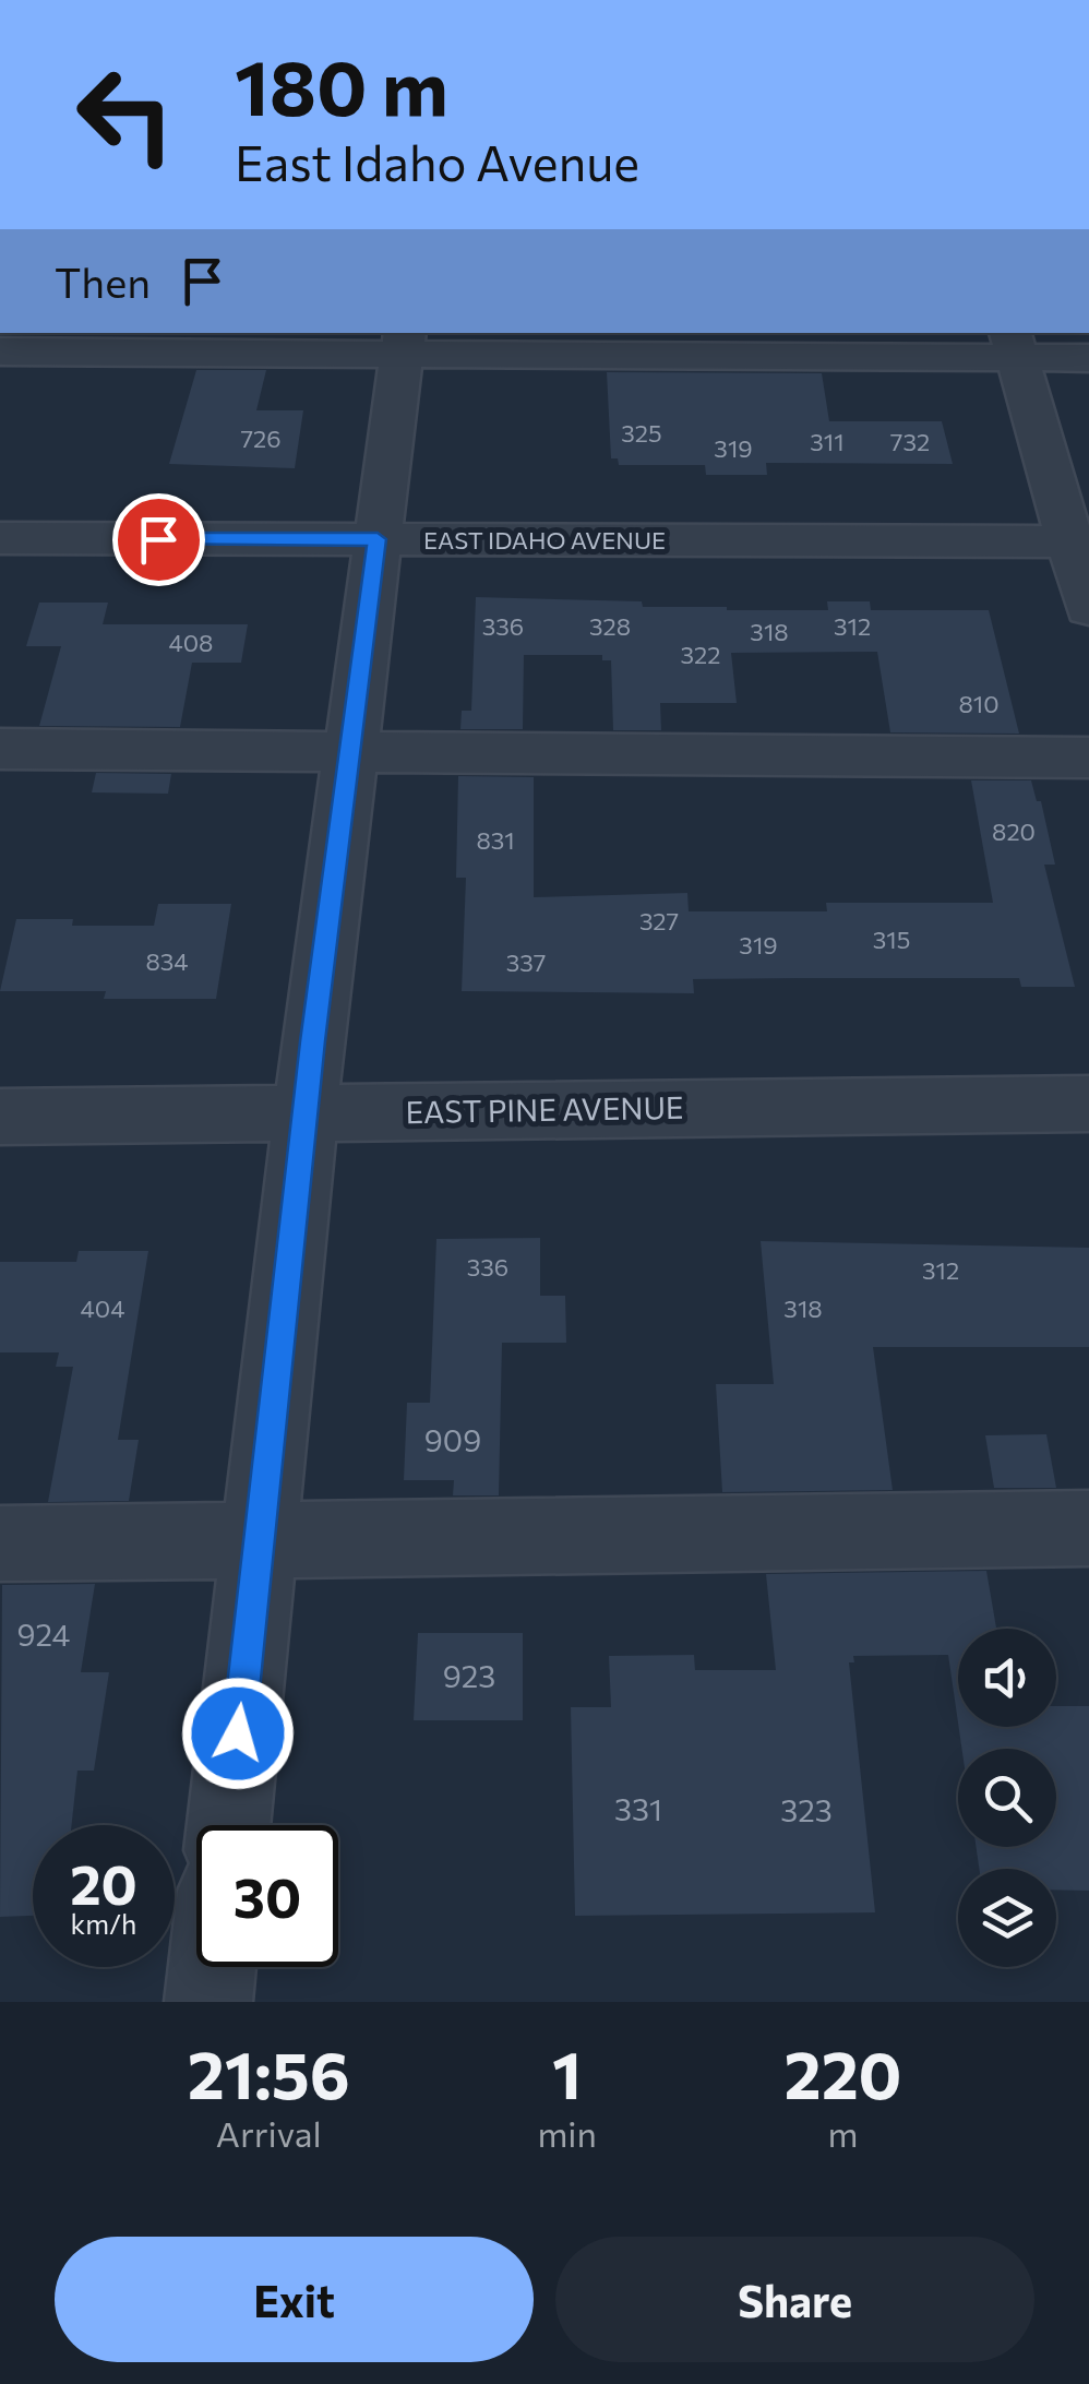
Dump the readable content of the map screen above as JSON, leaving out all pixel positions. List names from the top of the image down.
{
  "streets": {
    "street": ["EAST IDAHO AVENUE", "EAST PINE AVENUE"]
  },
  "house_numbers": [
    "325",
    "726",
    "311",
    "732",
    "319",
    "336",
    "328",
    "312",
    "318",
    "408",
    "322",
    "810",
    "820",
    "831",
    "327",
    "315",
    "319",
    "834",
    "337",
    "336",
    "312",
    "404",
    "318",
    "909",
    "924",
    "923",
    "331",
    "323"
  ],
  "page": {
    "turn": ["180 m", "East Idaho Avenue"],
    "then": "Then",
    "speed": "20 km/h",
    "limit": "30",
    "eta": [
      "21:56",
      "Arrival",
      "1",
      "min",
      "220",
      "m"
    ],
    "buttons": ["Exit", "Share"]
  }
}
